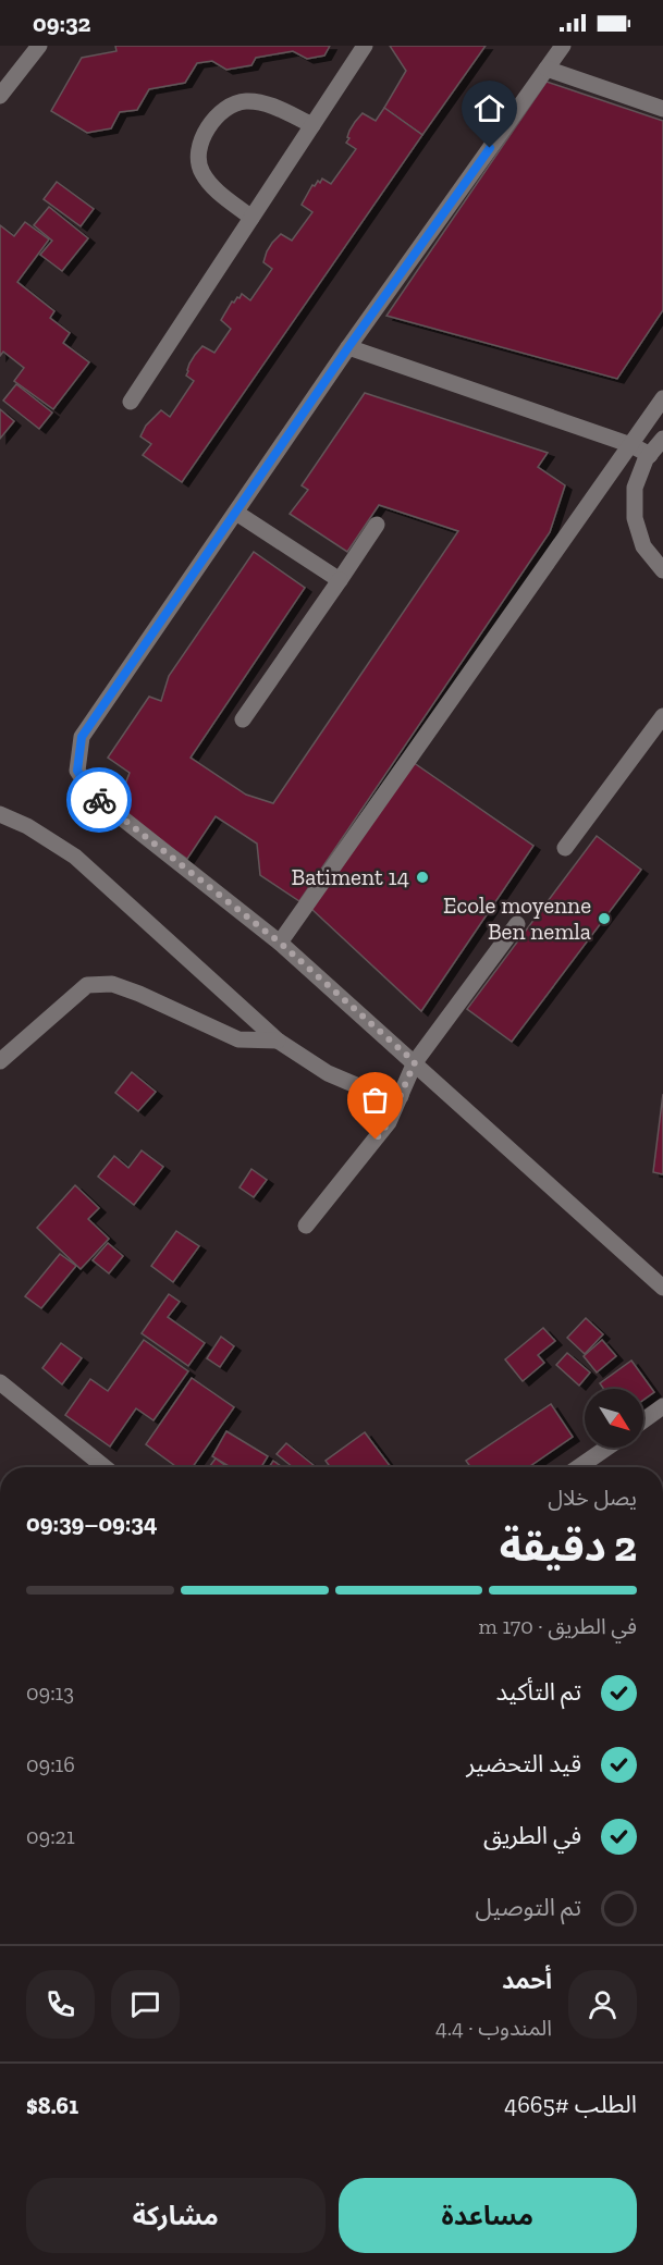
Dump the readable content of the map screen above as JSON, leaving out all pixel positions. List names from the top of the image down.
{
  "places": ["Batiment 14", "Ecole moyenne Ben nemla"],
  "north": "bottom right",
  "page": {
    "status": "09:32",
    "heading": ["2 دقيقة", "يصل خلال", "09:34–09:39"],
    "panel": [
      "أحمد",
      "المندوب · 4.4",
      "الطلب #4665",
      "$8.61"
    ],
    "bar": "في الطريق · 170 m",
    "list": [
      ["تم التأكيد", "09:13"],
      ["قيد التحضير", "09:16"],
      ["في الطريق", "09:21"],
      "تم التوصيل"
    ],
    "buttons": ["مساعدة", "مشاركة"]
  }
}
